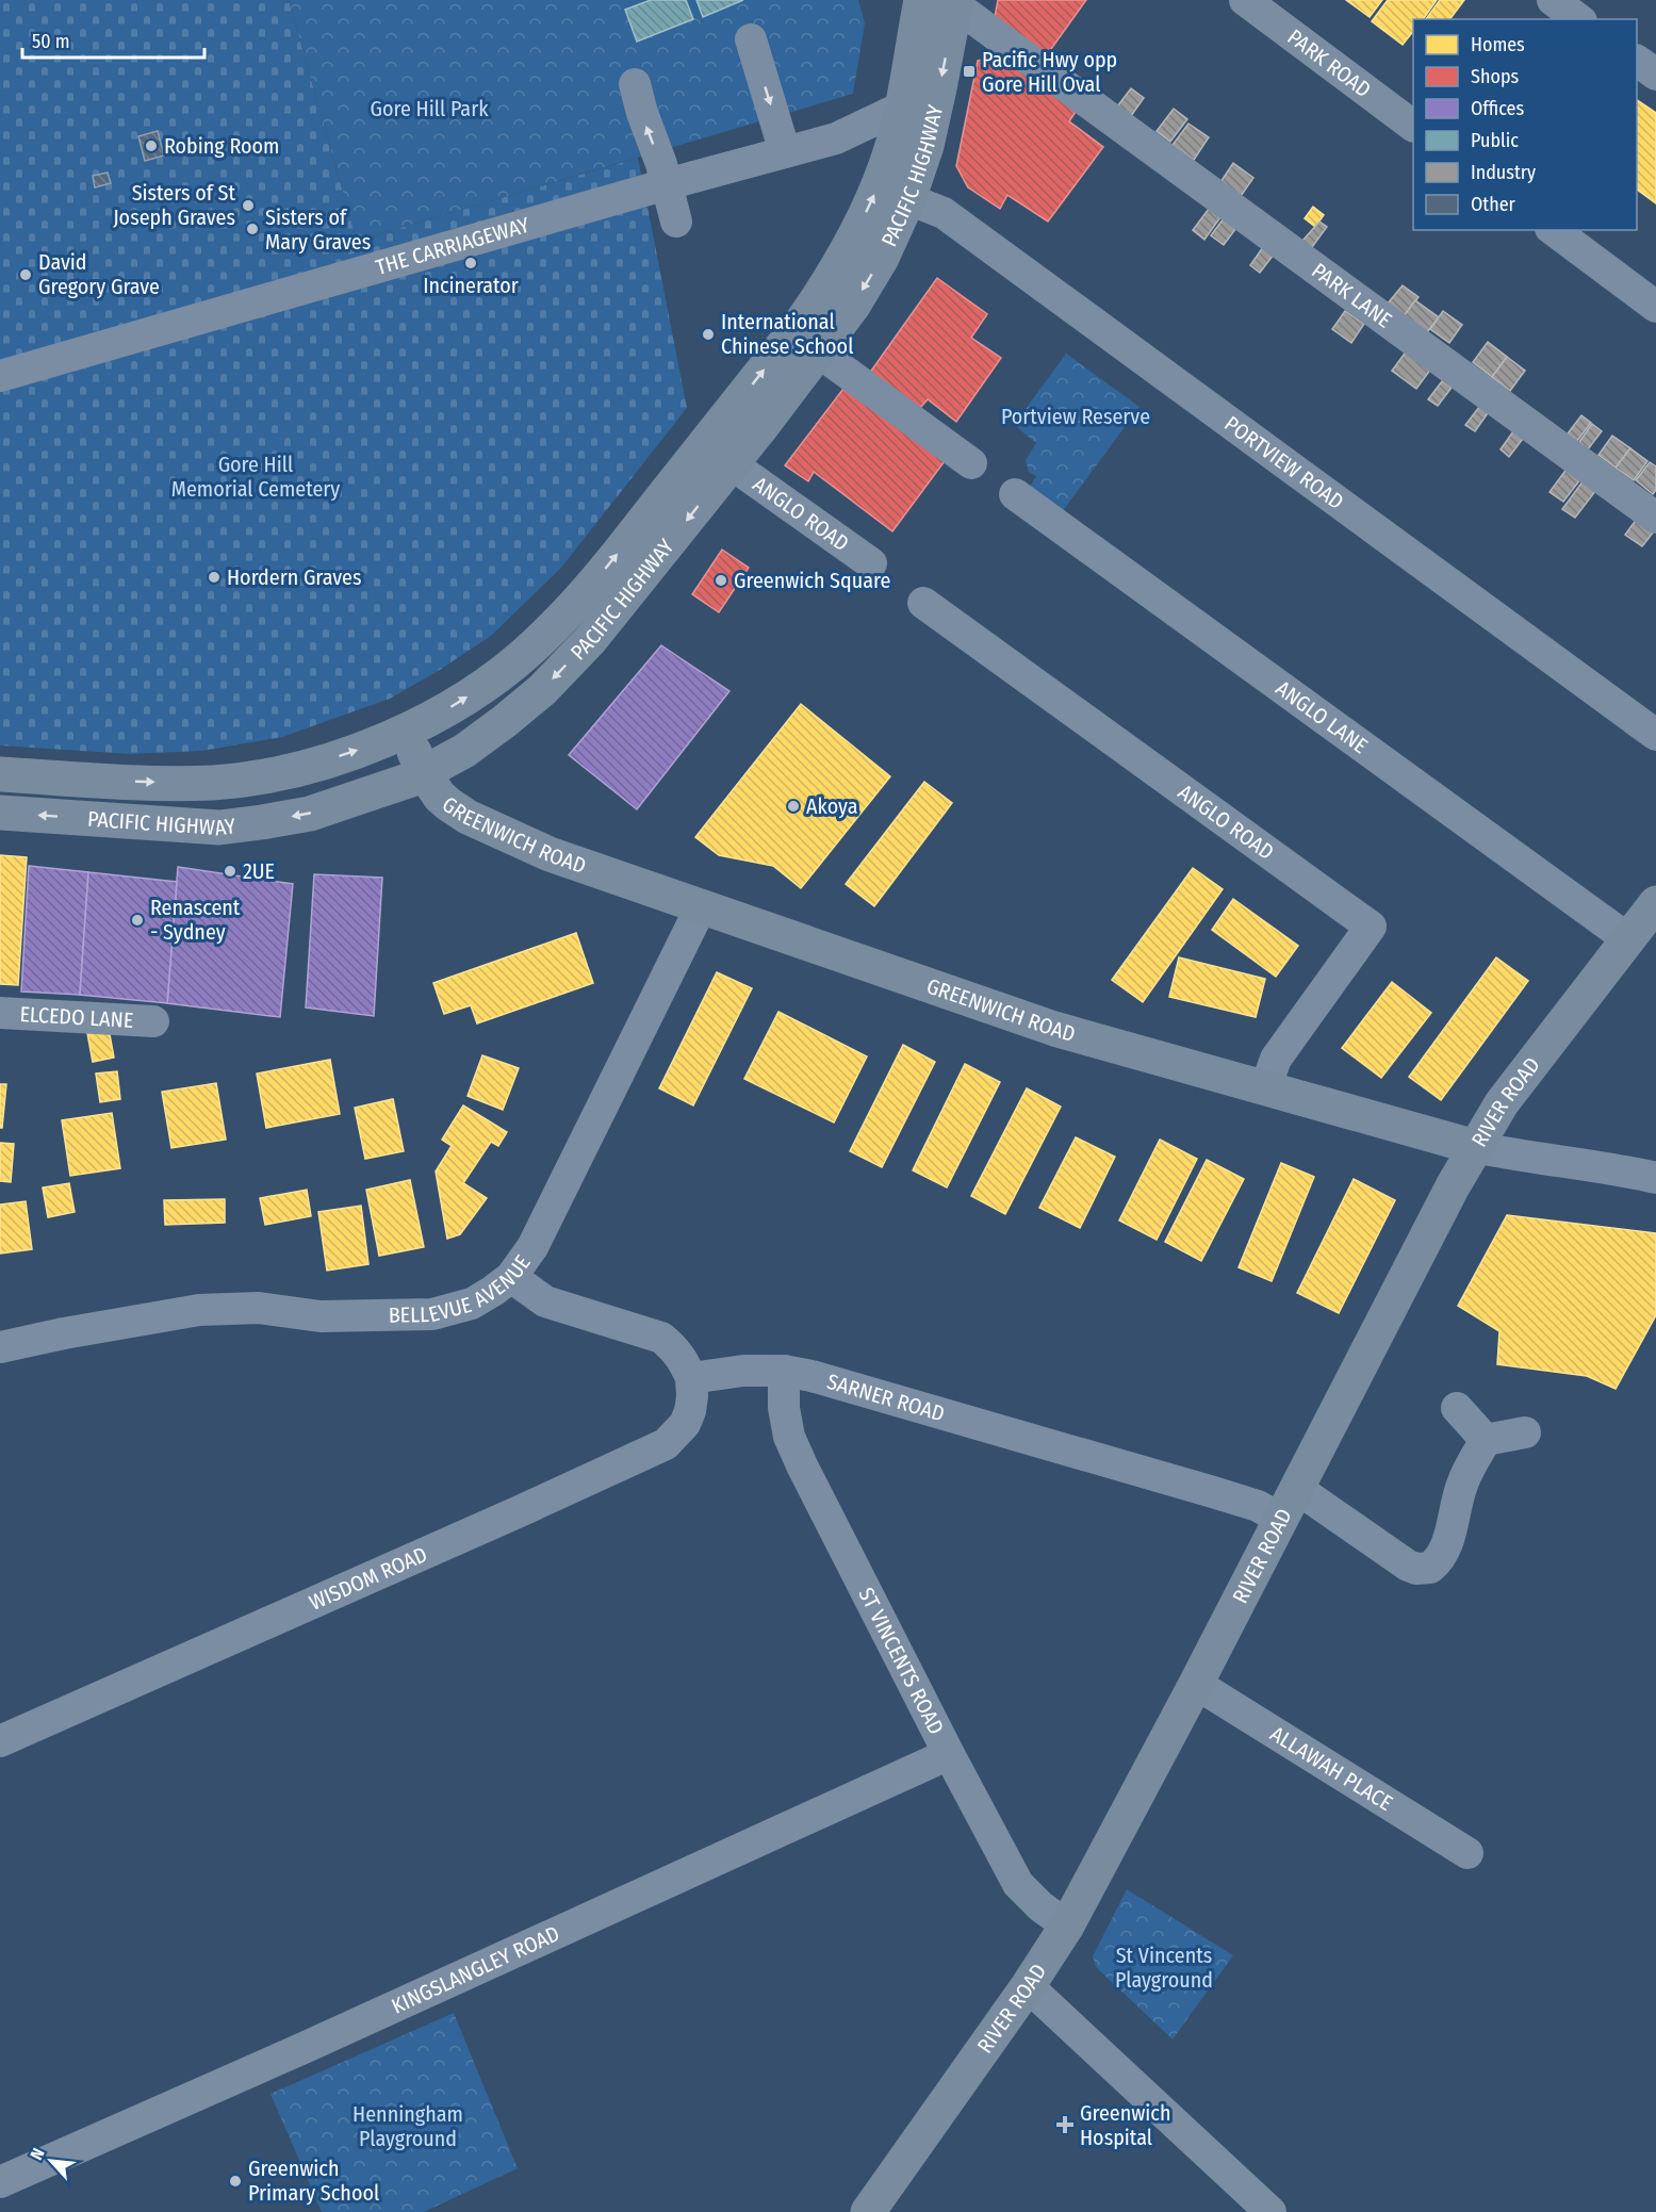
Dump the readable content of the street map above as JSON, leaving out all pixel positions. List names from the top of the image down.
{
  "streets": {
    "main road": ["PACIFIC HIGHWAY", "GREENWICH ROAD", "RIVER ROAD"],
    "street": [
      "PARK ROAD",
      "THE CARRIAGEWAY",
      "PARK LANE",
      "PORTVIEW ROAD",
      "ANGLO ROAD",
      "ANGLO LANE",
      "ELCEDO LANE",
      "BELLEVUE AVENUE",
      "SARNER ROAD",
      "WISDOM ROAD",
      "ST VINCENTS ROAD",
      "ALLAWAH PLACE",
      "KINGSLANGLEY ROAD"
    ]
  },
  "crossings": [
    ["PACIFIC HIGHWAY", "THE CARRIAGEWAY"],
    ["PACIFIC HIGHWAY", "PARK LANE"],
    ["PACIFIC HIGHWAY", "PORTVIEW ROAD"],
    ["PACIFIC HIGHWAY", "ANGLO ROAD"],
    ["PACIFIC HIGHWAY", "GREENWICH ROAD"],
    ["ANGLO ROAD", "GREENWICH ROAD"],
    ["ANGLO LANE", "RIVER ROAD"],
    ["GREENWICH ROAD", "RIVER ROAD"],
    ["GREENWICH ROAD", "BELLEVUE AVENUE"],
    ["RIVER ROAD", "SARNER ROAD"],
    ["RIVER ROAD", "ST VINCENTS ROAD"],
    ["RIVER ROAD", "ALLAWAH PLACE"],
    ["SARNER ROAD", "WISDOM ROAD"],
    ["SARNER ROAD", "ST VINCENTS ROAD"],
    ["ST VINCENTS ROAD", "KINGSLANGLEY ROAD"]
  ],
  "parks": [
    "Gore Hill Park",
    "Portview Reserve",
    "Gore Hill Memorial Cemetery",
    "St Vincents Playground",
    "Henningham Playground"
  ],
  "places": {
    "transit": ["Pacific Hwy opp Gore Hill Oval"],
    "other": [
      "Robing Room",
      "Sisters of St Joseph Graves",
      "Sisters of Mary Graves",
      "Incinerator",
      "David Gregory Grave",
      "International Chinese School",
      "Hordern Graves",
      "Greenwich Square",
      "Akoya",
      "2UE",
      "Renascent - Sydney",
      "Greenwich Primary School"
    ],
    "health": ["Greenwich Hospital"]
  },
  "legend": [
    "Homes",
    "Shops",
    "Offices",
    "Public",
    "Industry",
    "Other"
  ],
  "scale_bar": "50 m",
  "north": "top left"
}
